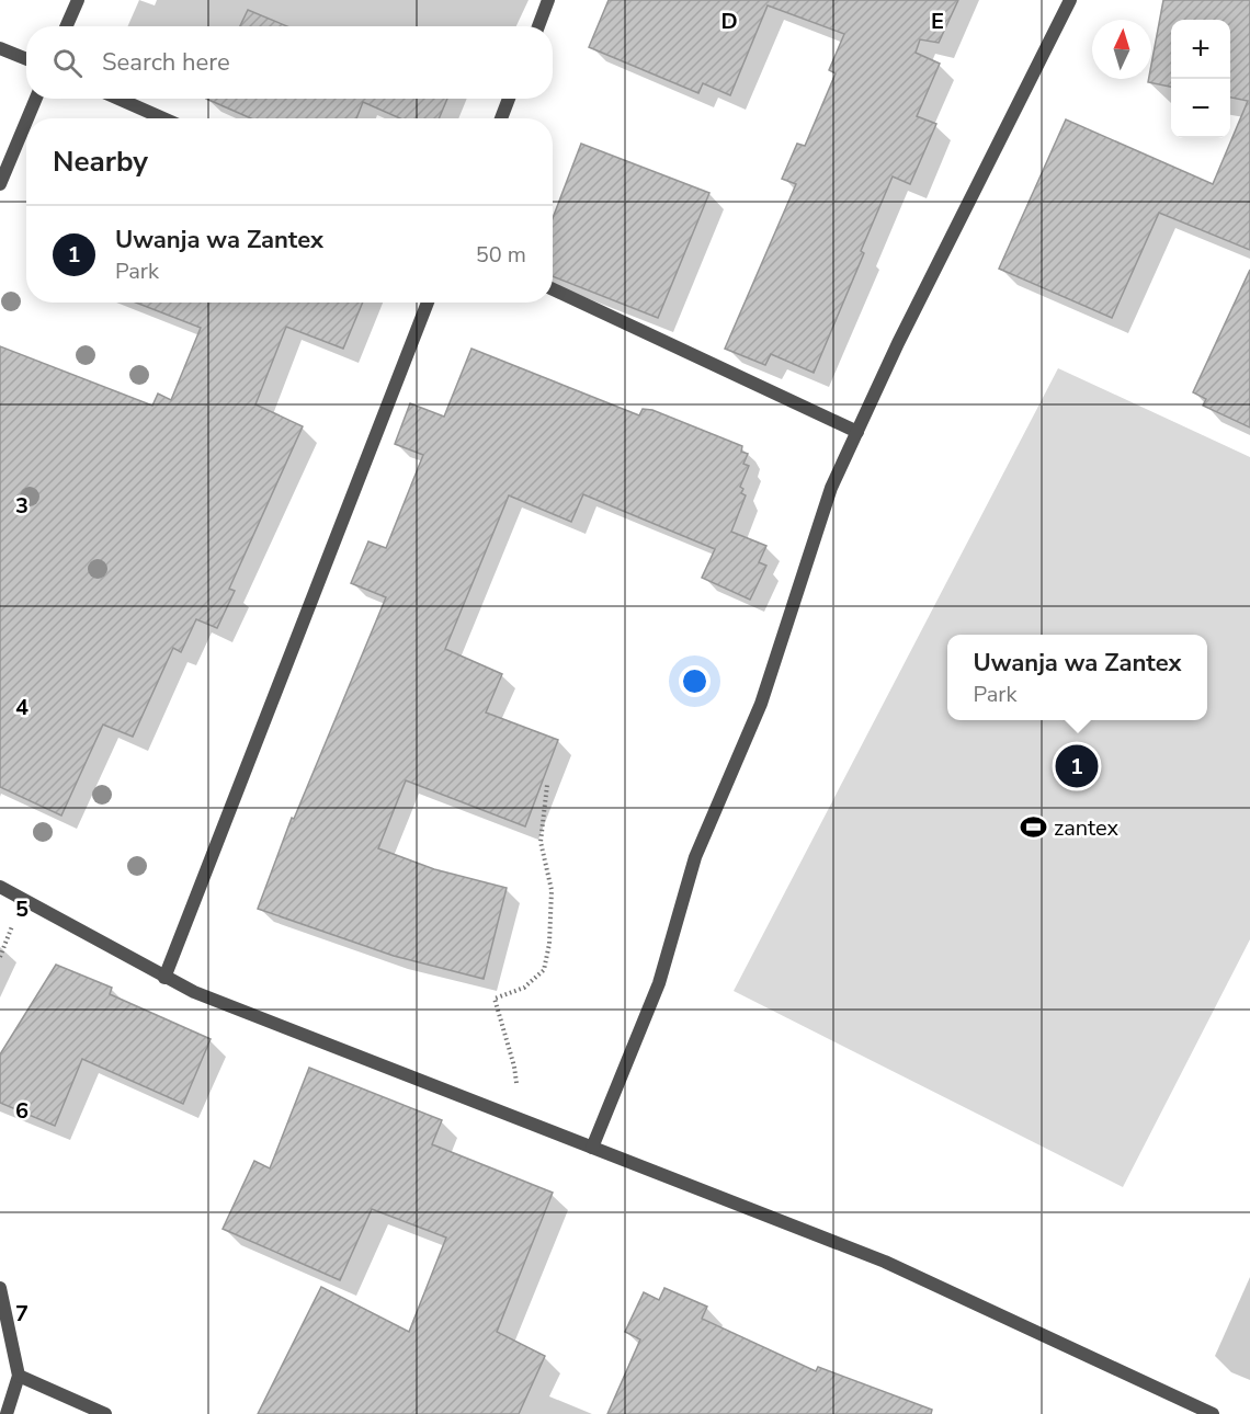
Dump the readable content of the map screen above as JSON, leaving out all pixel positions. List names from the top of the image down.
{
  "places": {
    "sports": ["zantex"]
  },
  "north": "top",
  "page": {
    "map_buttons": ["+", "−"],
    "search": "Search here",
    "heading": "Nearby",
    "list": [
      {
        "mark": "1",
        "name": "Uwanja wa Zantex",
        "note": "Park",
        "value": "50 m"
      }
    ],
    "popup": ["Uwanja wa Zantex", "Park"],
    "pins": "1"
  },
  "grid": {
    "columns": ["D", "E"],
    "rows": [
      "3",
      "4",
      "5",
      "6",
      "7"
    ]
  }
}
